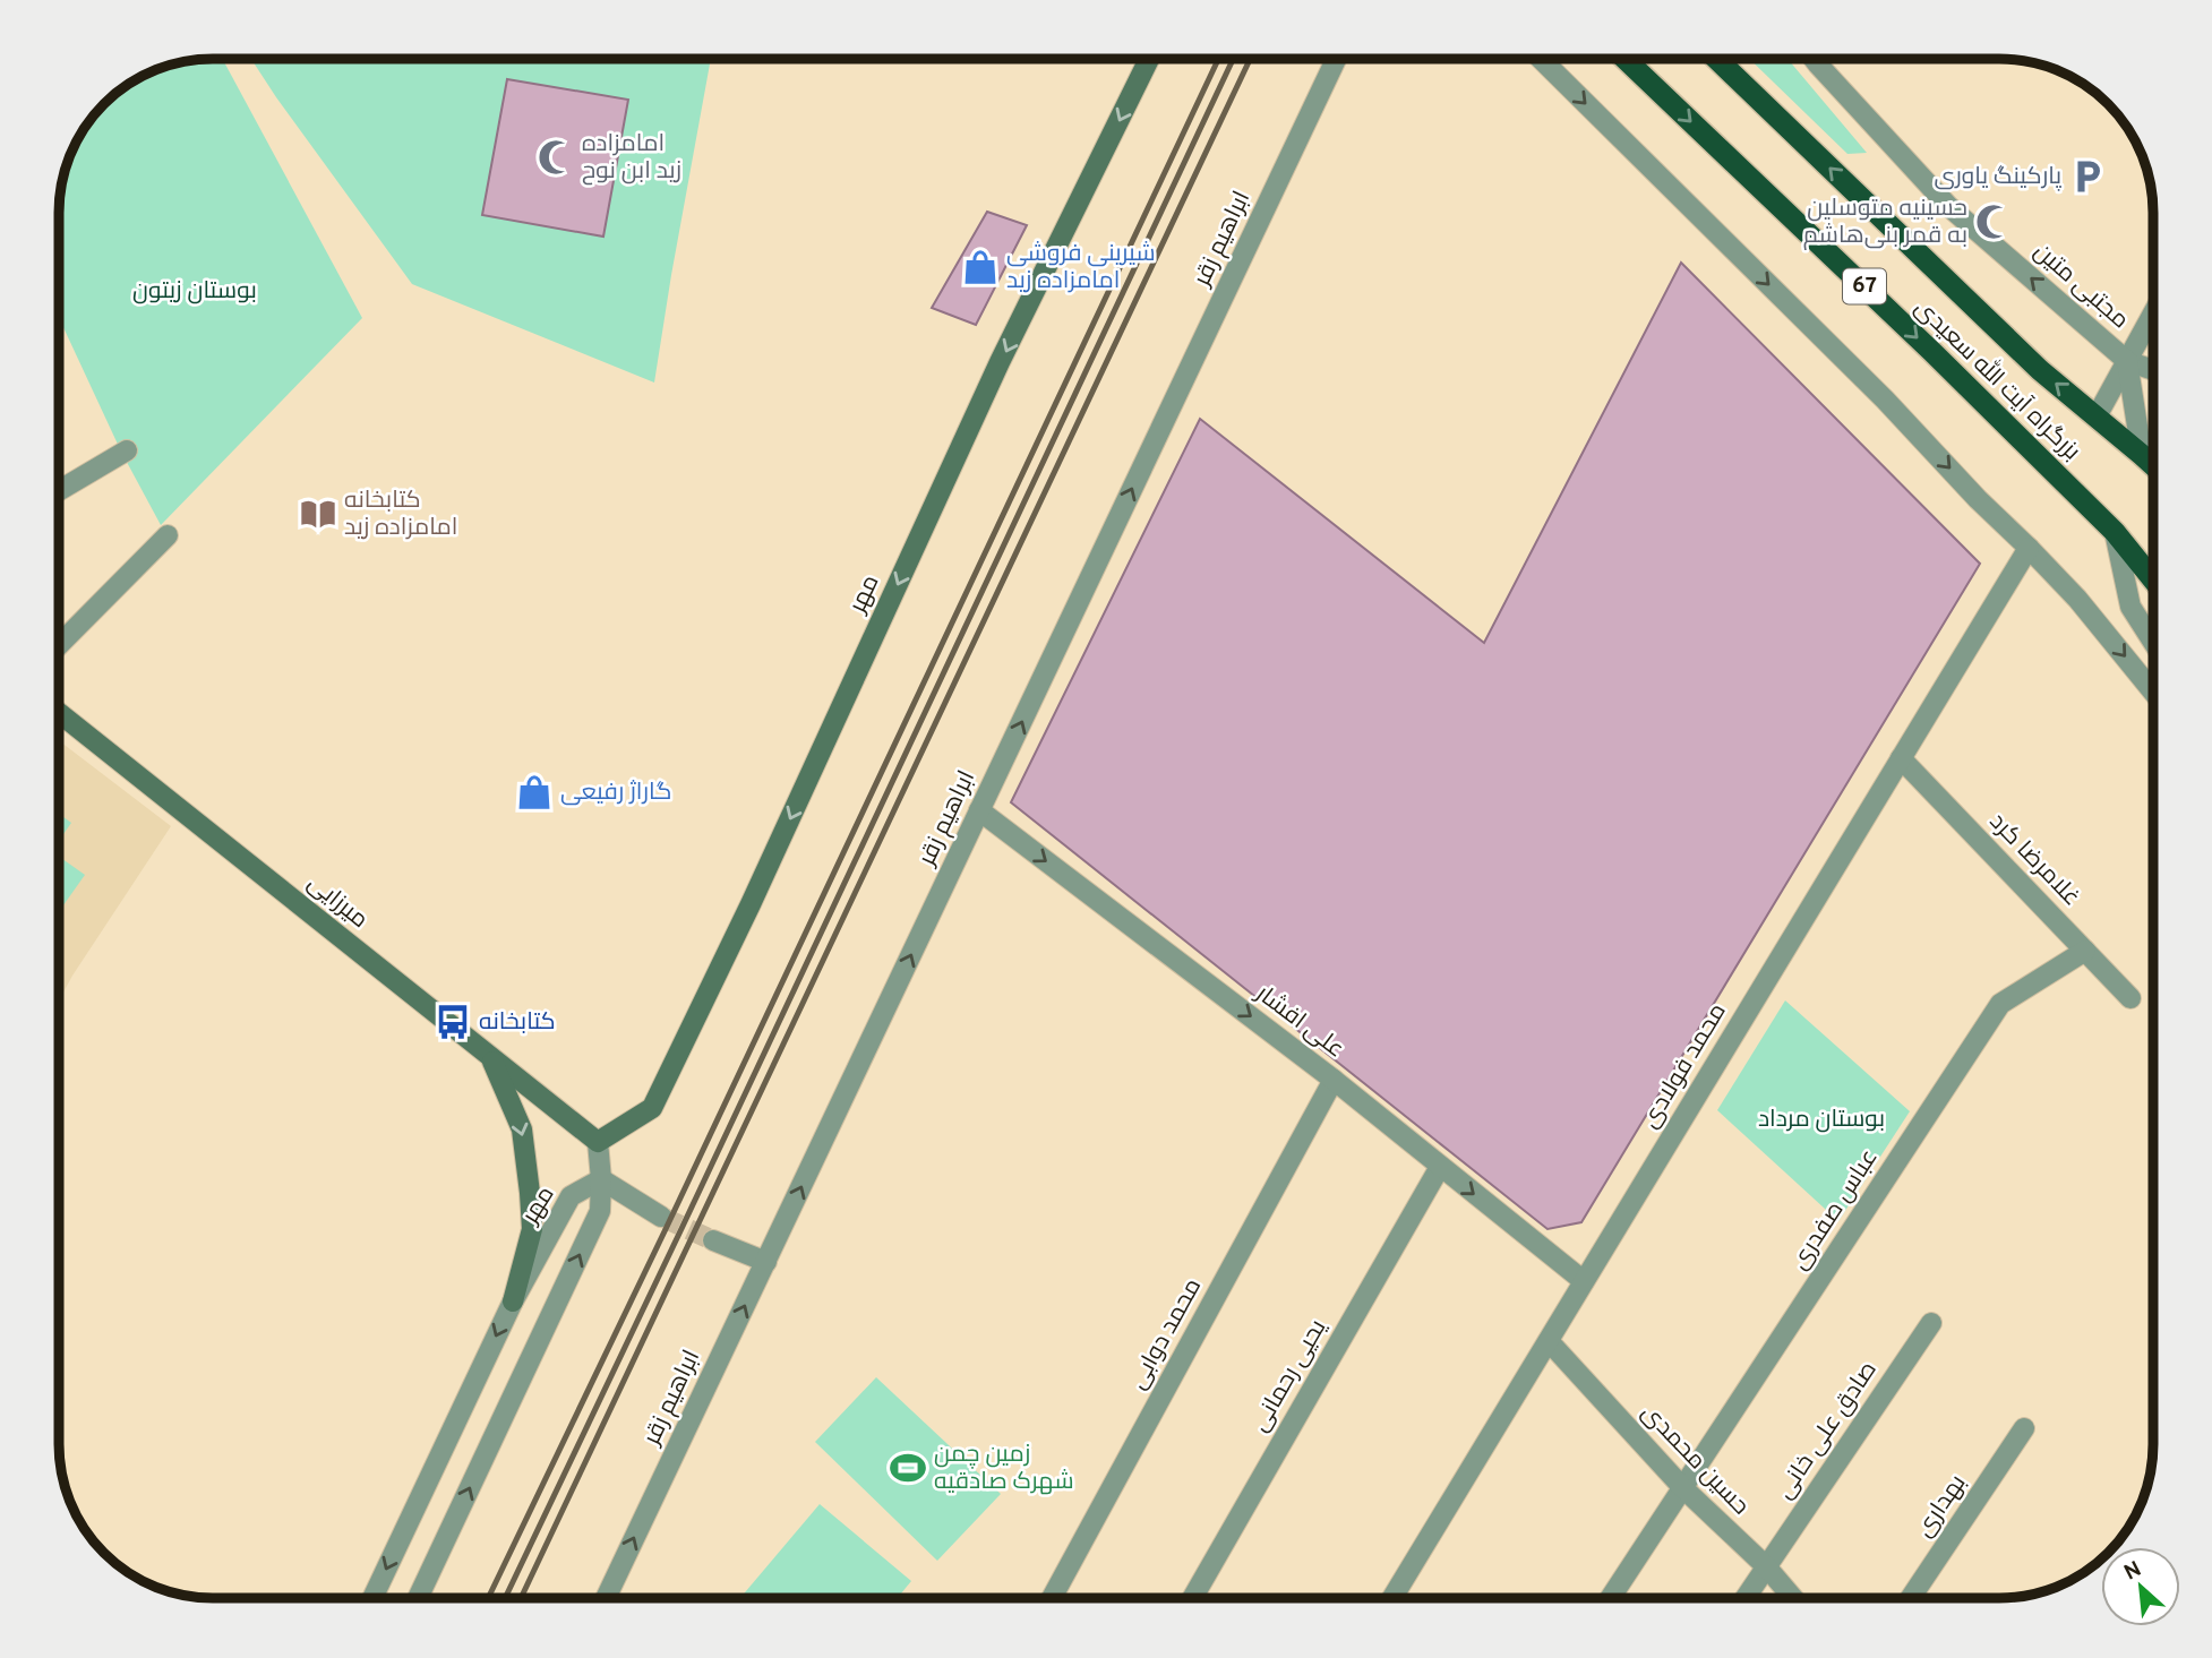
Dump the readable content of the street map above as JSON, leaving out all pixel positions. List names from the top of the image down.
{
  "streets": {
    "highway": ["67", "بزرگراه آیت الله سعیدی"],
    "main road": ["مهر", "میرزایی"],
    "street": [
      "ابراهیم زقر",
      "مجتبی متین",
      "غلامرضا کرد",
      "علی افشار",
      "محمد فولادی",
      "عباس صفدری",
      "محمد دوابی",
      "یحیی رحمانی",
      "صادق علی خانی",
      "حسین محمدی",
      "بهداری"
    ]
  },
  "crossings": [
    ["ابراهیم زقر", "علی افشار"],
    ["مجتبی متین", "بزرگراه آیت الله سعیدی"],
    ["مهر", "میرزایی"],
    ["غلامرضا کرد", "محمد فولادی"],
    ["غلامرضا کرد", "عباس صفدری"],
    ["علی افشار", "محمد فولادی"],
    ["علی افشار", "محمد دوابی"],
    ["علی افشار", "یحیی رحمانی"],
    ["محمد فولادی", "حسین محمدی"],
    ["عباس صفدری", "حسین محمدی"],
    ["صادق علی خانی", "حسین محمدی"]
  ],
  "one_way": [
    "ابراهیم زقر",
    "مجتبی متین",
    "مهر",
    "علی افشار"
  ],
  "parks": ["بوستان زیتون", "بوستان مرداد"],
  "places": {
    "mosque": ["امامزاده زید ابن نوح", "حسینیه متوسلین به قمر بنی‌هاشم"],
    "parking": ["پارکینگ یاوری"],
    "shop": ["شیرینی فروشی امامزاده زید", "گاراژ رفیعی"],
    "library": ["کتابخانه امامزاده زید"],
    "bus stop": ["کتابخانه"],
    "sports": ["زمین چمن شهرک صادقیه"]
  },
  "north": "top left"
}
